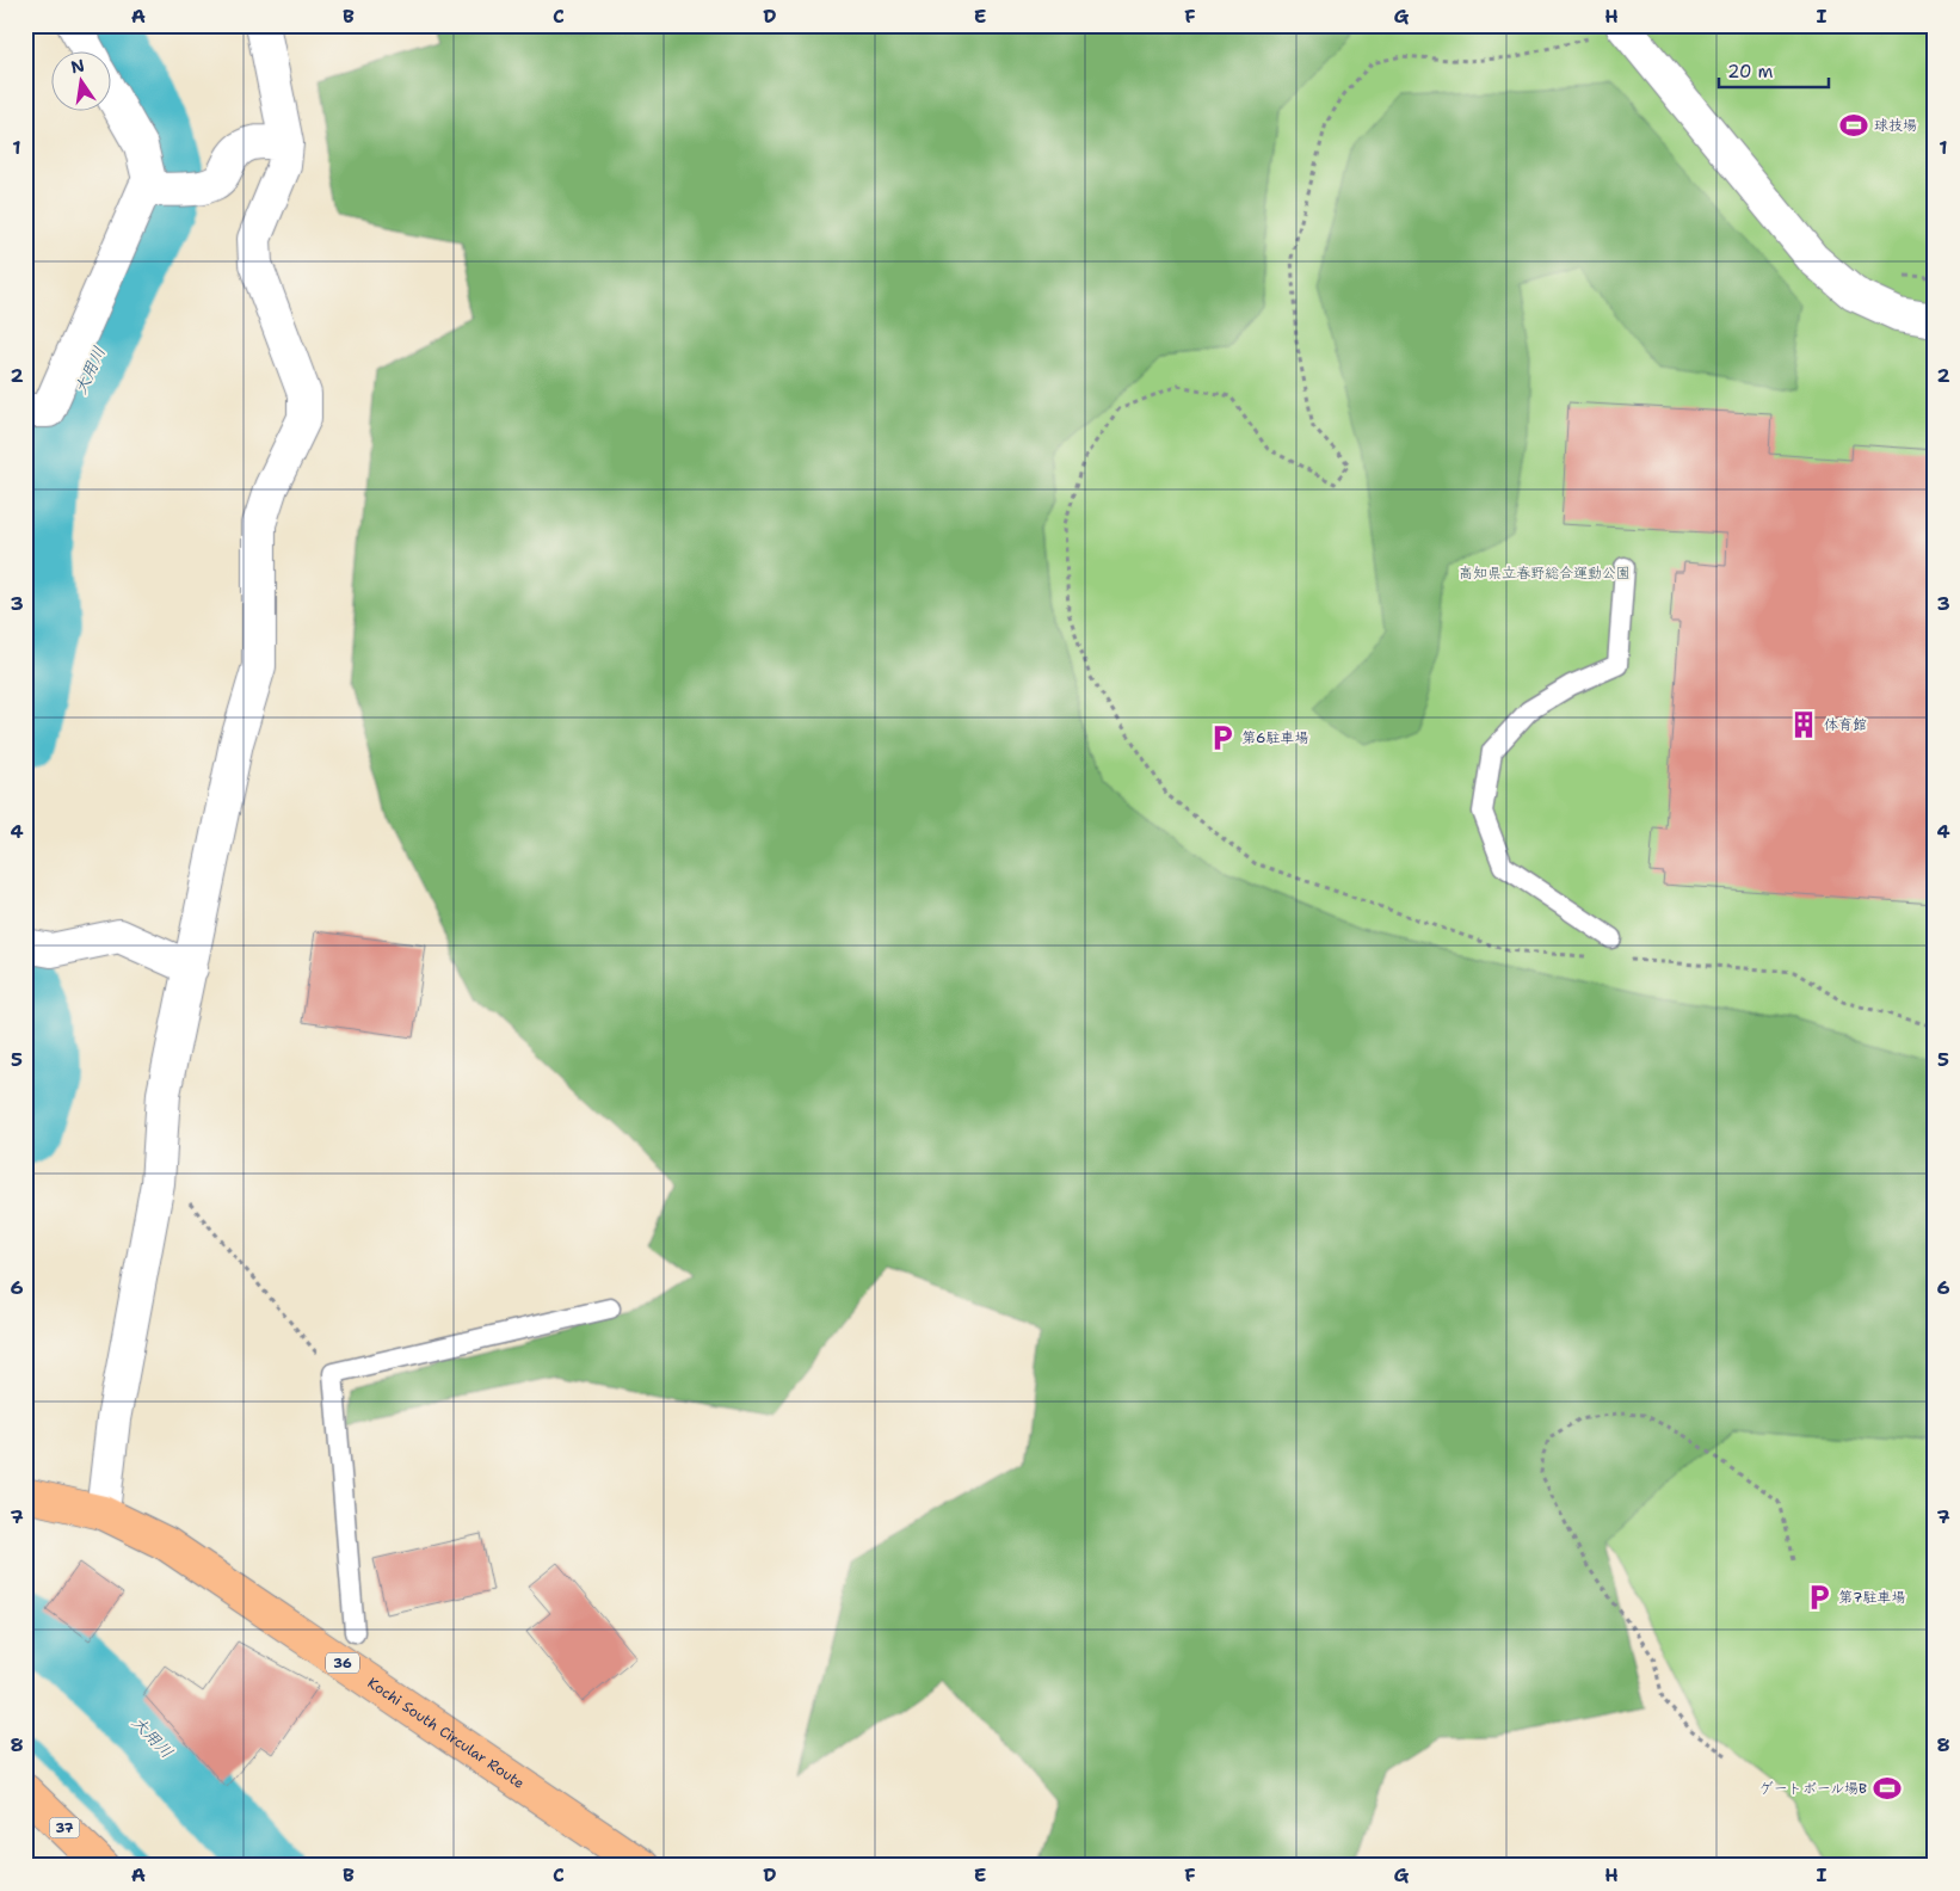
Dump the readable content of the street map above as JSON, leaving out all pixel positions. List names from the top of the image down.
{
  "streets": {
    "main road": ["36", "Kochi South Circular Route", "37"]
  },
  "water": ["大用川"],
  "parks": ["高知県立春野総合運動公園"],
  "places": {
    "sports": ["球技場", "ゲートボール場B"],
    "building": ["体育館"],
    "parking": ["第6駐車場", "第7駐車場"]
  },
  "scale_bar": "20 m",
  "north": "top",
  "grid": {
    "columns": [
      "A",
      "B",
      "C",
      "D",
      "E",
      "F",
      "G",
      "H",
      "I"
    ],
    "rows": [
      "1",
      "2",
      "3",
      "4",
      "5",
      "6",
      "7",
      "8"
    ]
  }
}
